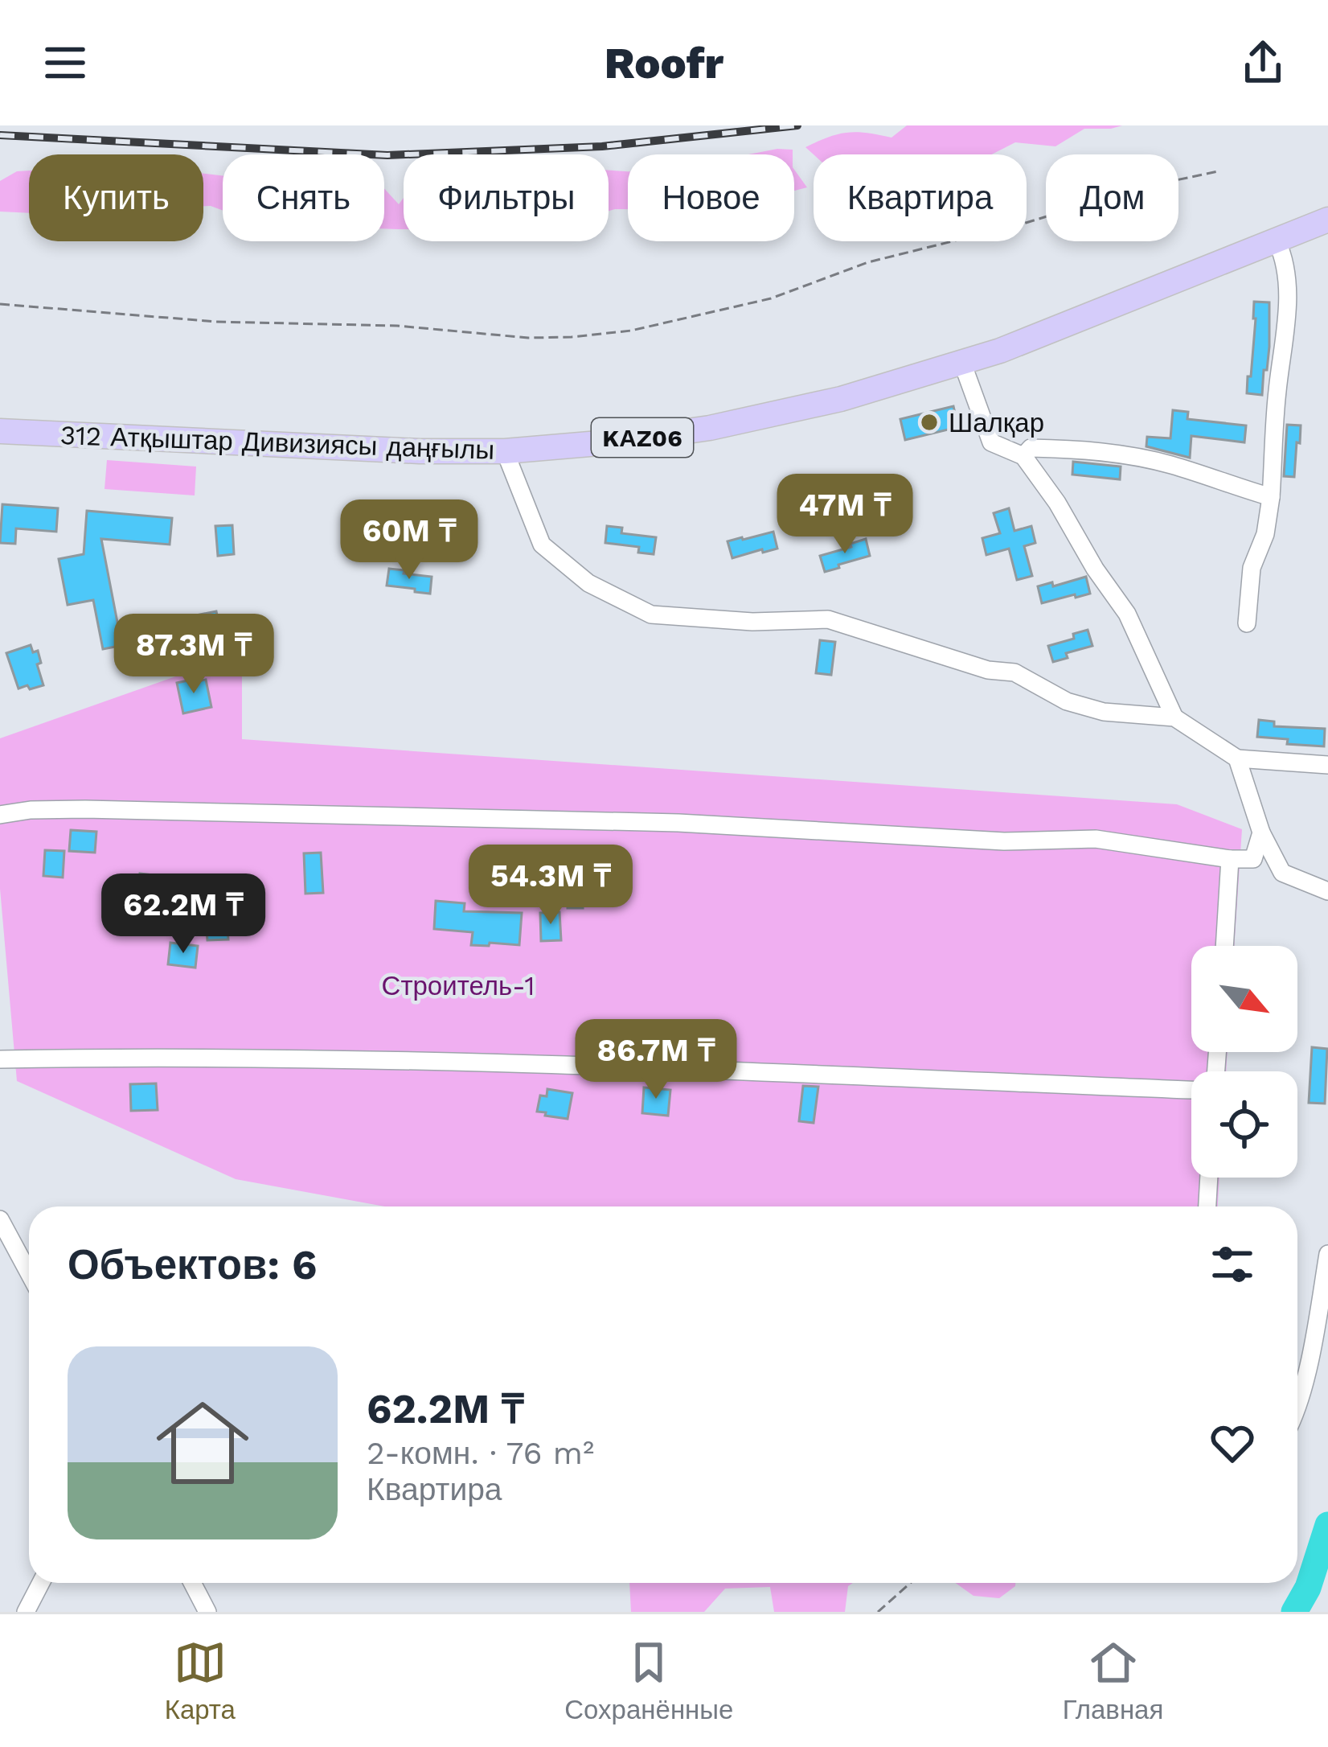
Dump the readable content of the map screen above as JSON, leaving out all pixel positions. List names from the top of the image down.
{
  "streets": {
    "highway": ["KАZ06", "312 Атқыштар Дивизиясы даңғылы"]
  },
  "parks": ["Строитель-1"],
  "places": ["Шалқар"],
  "north": "bottom right",
  "page": {
    "header": "Roofr",
    "chip": [
      "Купить",
      "Снять",
      "Фильтры",
      "Новое",
      "Квартира",
      "Дом"
    ],
    "price": [
      "47M ₸",
      "60M ₸",
      "87.3M ₸",
      "54.3M ₸",
      "62.2M ₸",
      "86.7M ₸"
    ],
    "heading": "Объектов: 6",
    "list": [
      {
        "name": "62.2M ₸",
        "note": "2-комн. · 76 m² · Квартира"
      }
    ],
    "tabs": ["Карта", "Сохранённые", "Главная"]
  }
}
